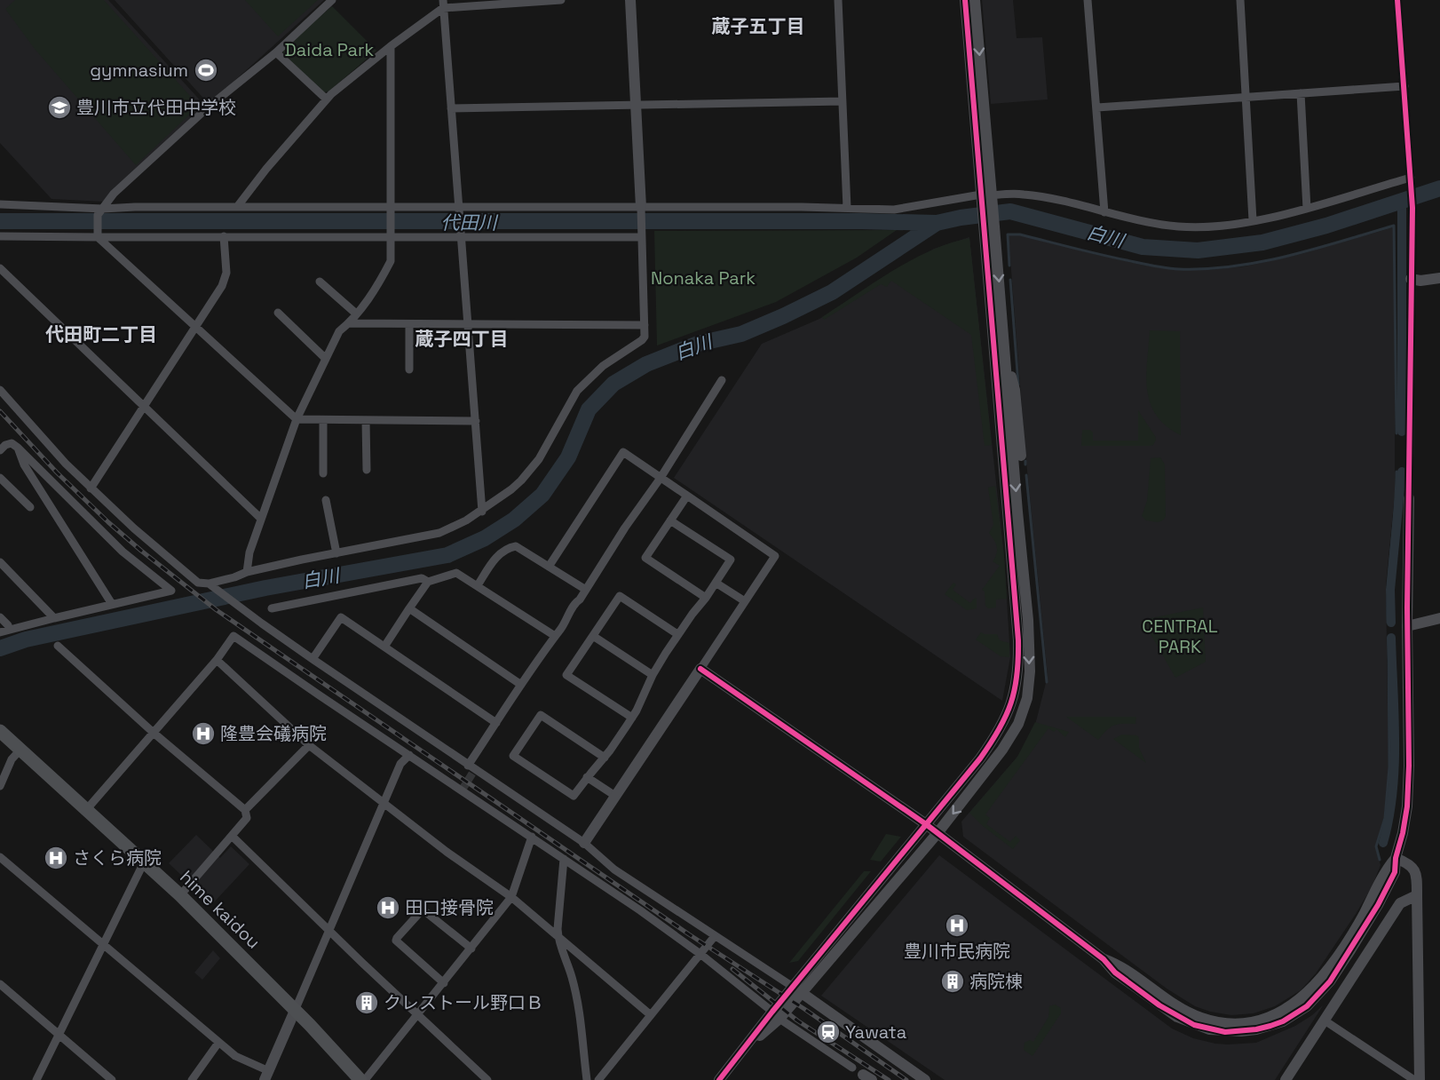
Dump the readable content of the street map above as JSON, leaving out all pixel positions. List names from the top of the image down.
{
  "streets": {
    "main road": ["hime kaidou"]
  },
  "districts": ["蔵子五丁目", "代田町二丁目", "蔵子四丁目"],
  "water": ["代田川", "白川"],
  "parks": ["Daida Park", "Nonaka Park", "CENTRAL PARK"],
  "places": {
    "sports": ["gymnasium"],
    "school or university": ["豊川市立代田中学校"],
    "hospital": [
      "隆豊会礒病院",
      "さくら病院",
      "田口接骨院",
      "豊川市民病院"
    ],
    "building": ["病院棟", "クレストール野口Ｂ"],
    "station": ["Yawata"]
  }
}
